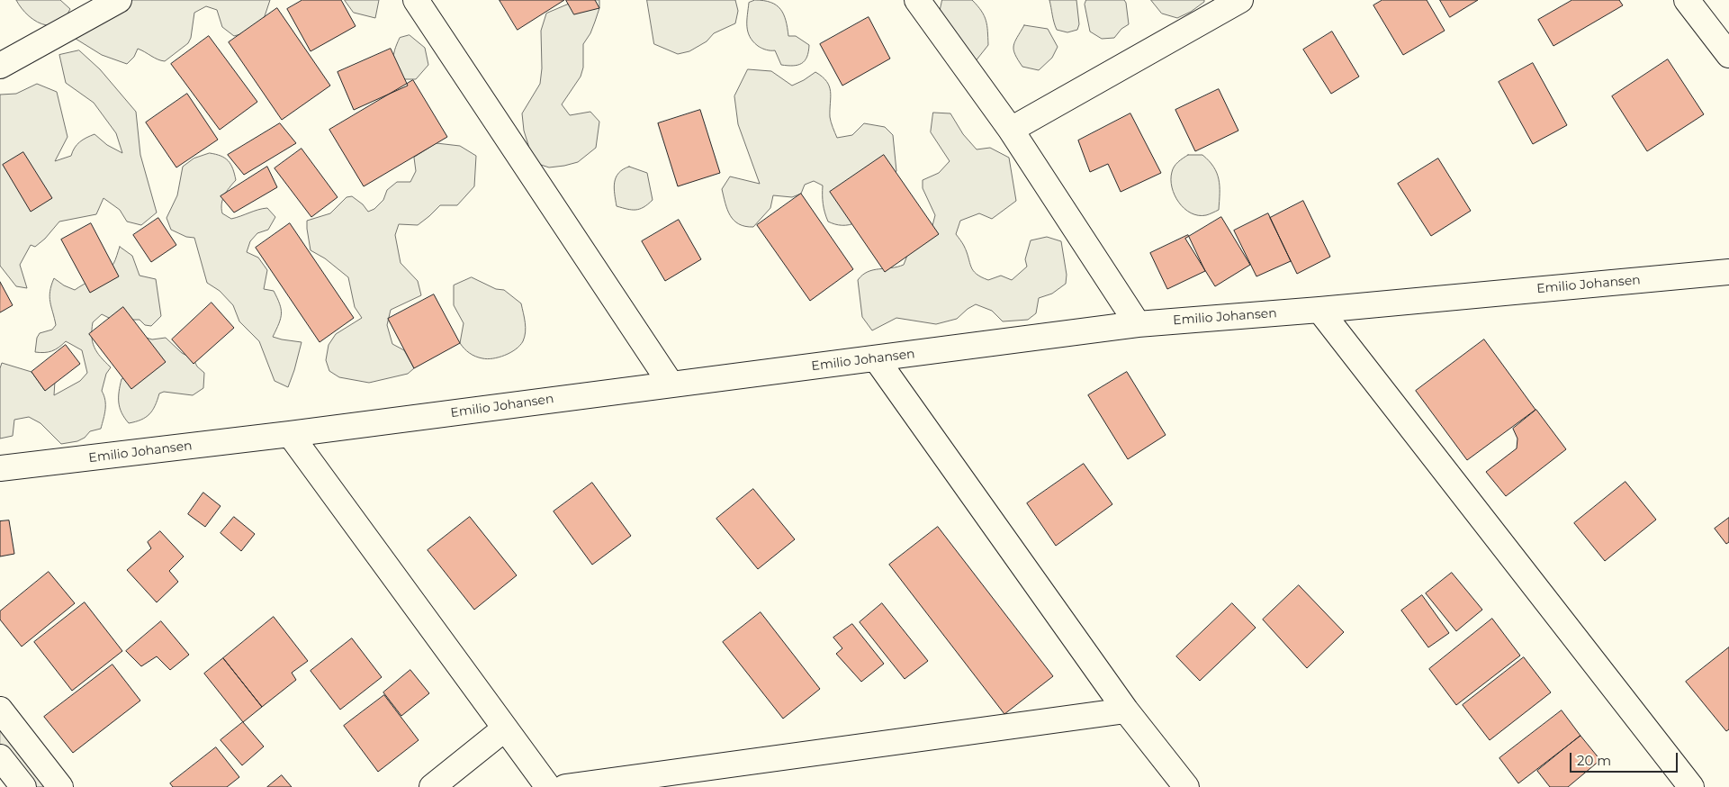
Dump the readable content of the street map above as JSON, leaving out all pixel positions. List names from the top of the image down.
{
  "streets": {
    "street": ["Emilio Johansen"]
  },
  "scale_bar": "20 m"
}
